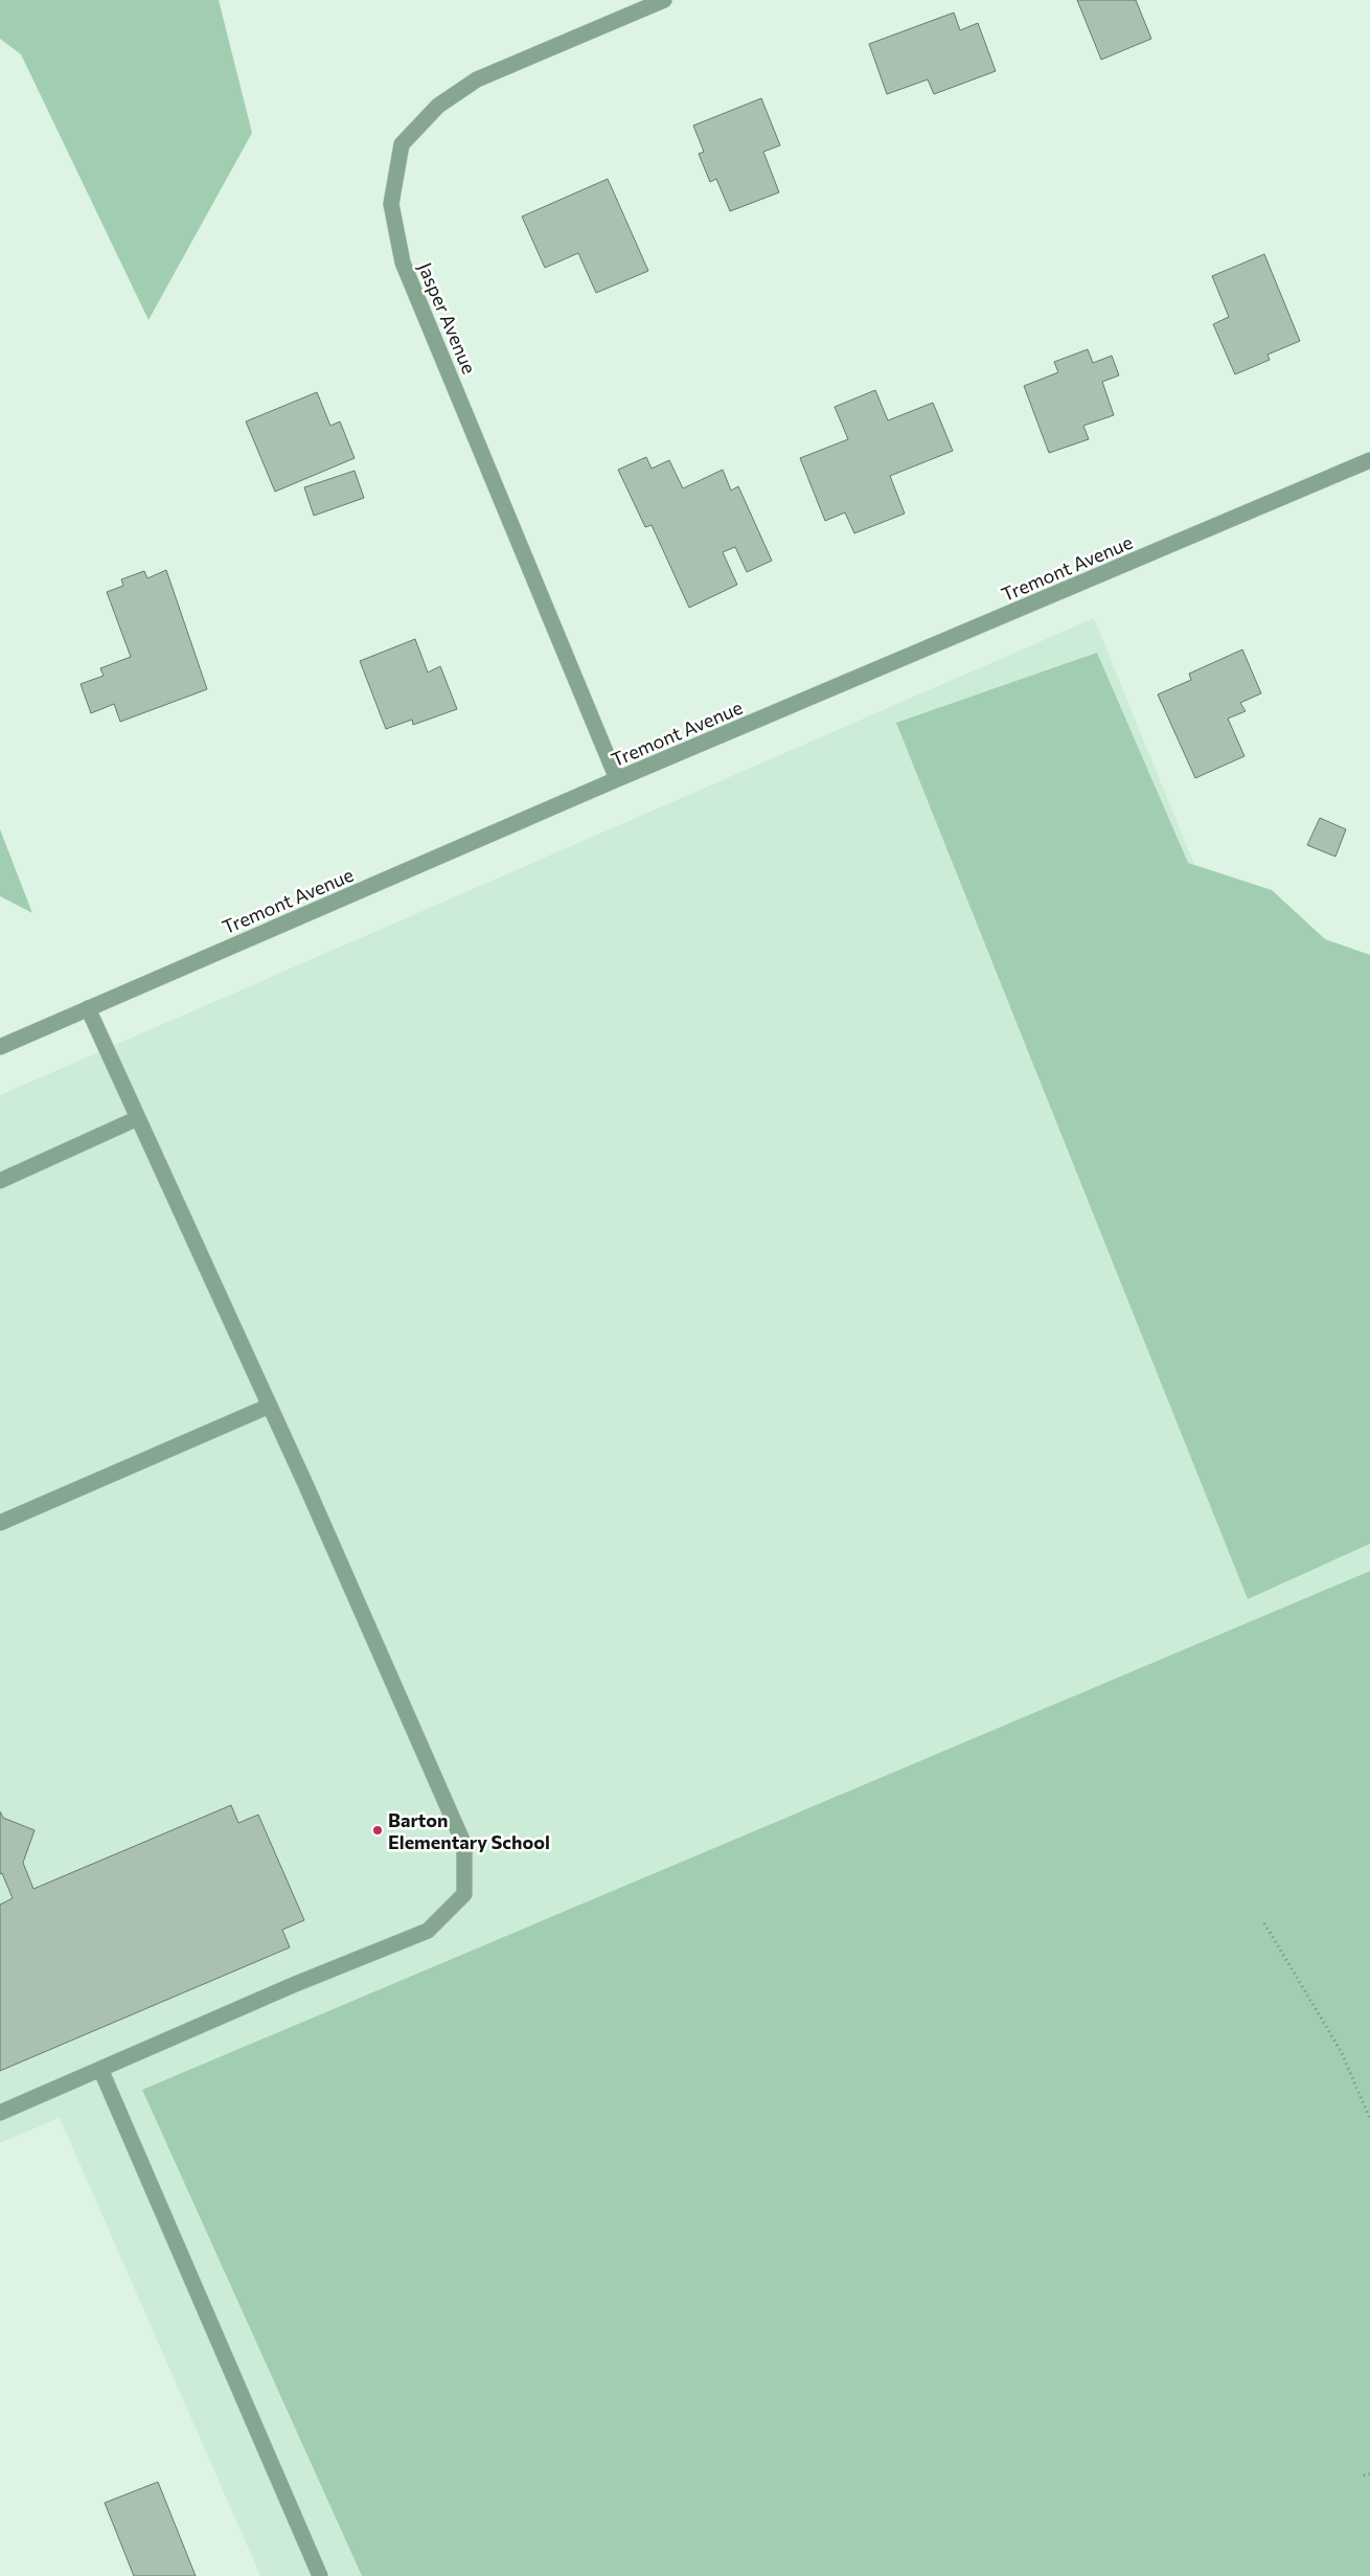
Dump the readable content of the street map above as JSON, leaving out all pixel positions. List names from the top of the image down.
{
  "streets": {
    "street": ["Jasper Avenue", "Tremont Avenue"]
  },
  "crossings": [
    ["Jasper Avenue", "Tremont Avenue"]
  ],
  "places": ["Barton Elementary School"]
}
